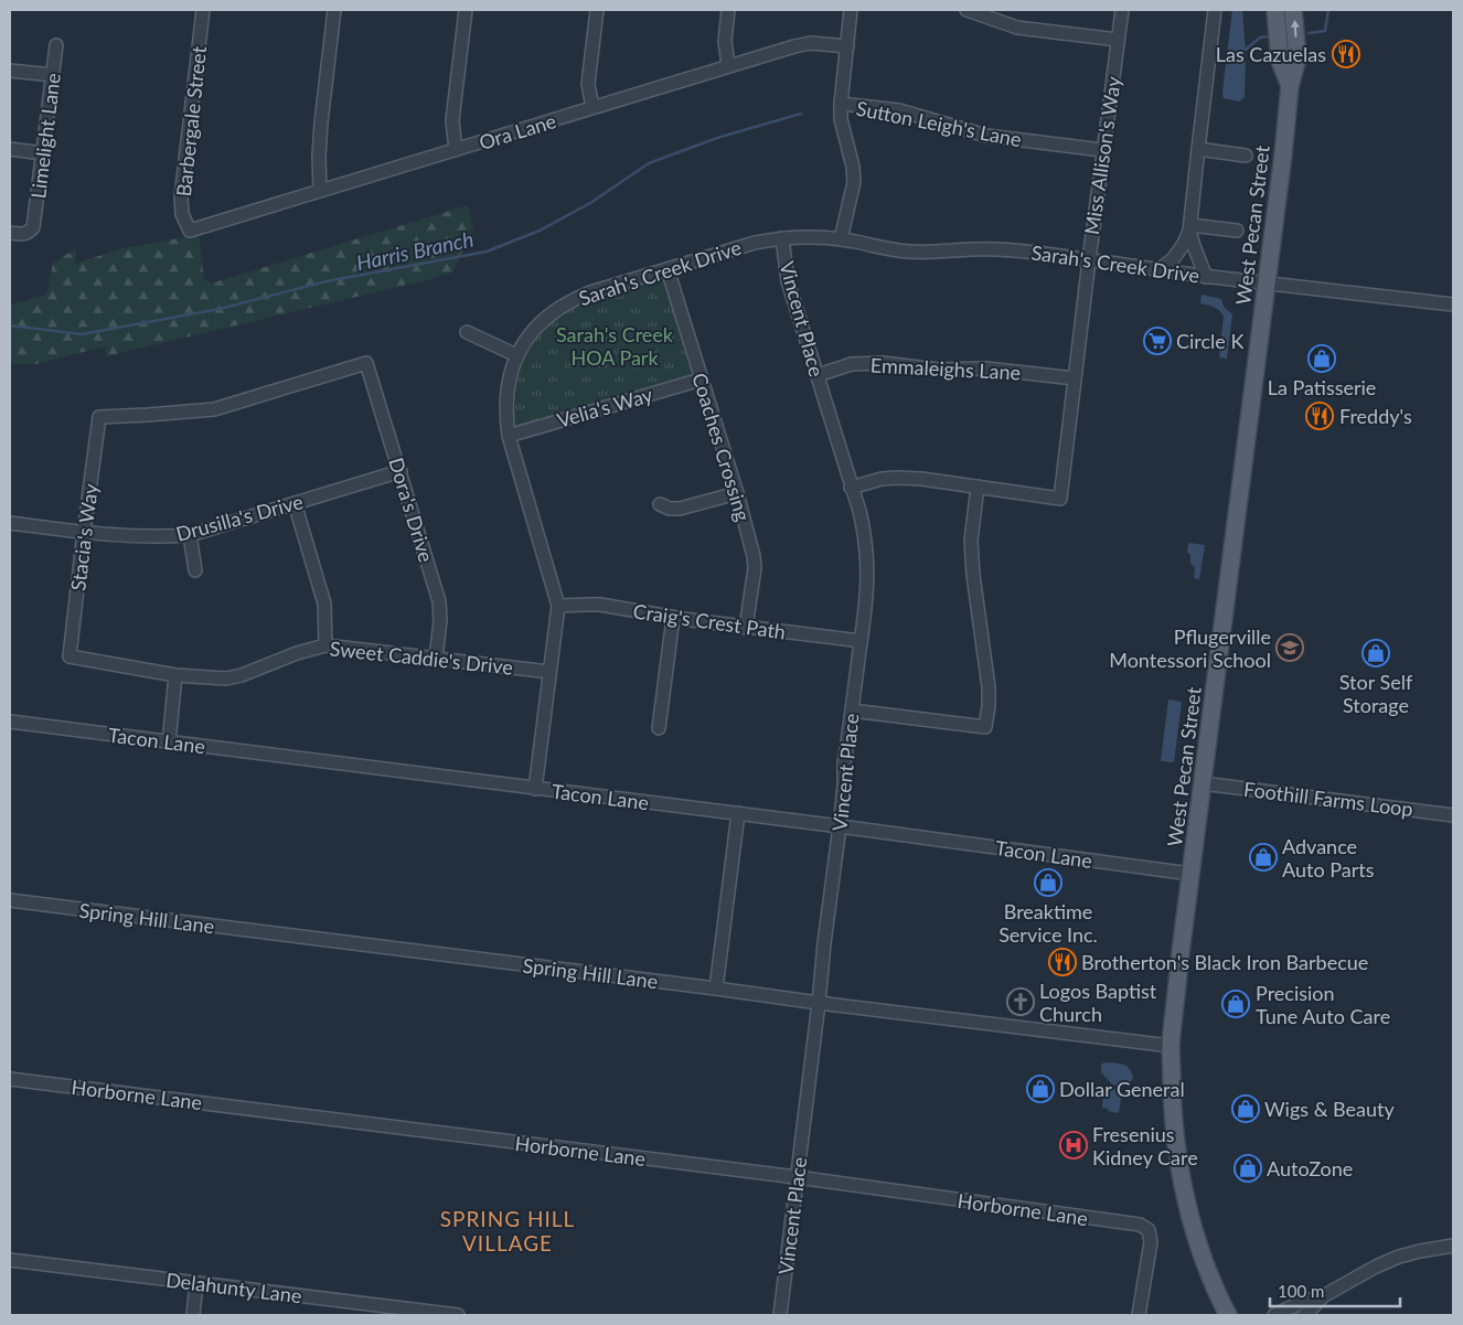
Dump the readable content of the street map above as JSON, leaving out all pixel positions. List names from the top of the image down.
{
  "streets": {
    "main road": ["West Pecan Street"],
    "street": [
      "Barbergale Street",
      "Sutton Leigh's Lane",
      "Ora Lane",
      "Limelight Lane",
      "Miss Allison's Way",
      "Sarah's Creek Drive",
      "Vincent Place",
      "Emmaleighs Lane",
      "Velia's Way",
      "Coaches Crossing",
      "Dora's Drive",
      "Drusilla's Drive",
      "Stacia's Way",
      "Craig's Crest Path",
      "Sweet Caddie's Drive",
      "Tacon Lane",
      "Foothill Farms Loop",
      "Spring Hill Lane",
      "Horborne Lane",
      "Delahunty Lane"
    ]
  },
  "crossings": [
    ["Barbergale Street", "Ora Lane"],
    ["Sutton Leigh's Lane", "Miss Allison's Way"],
    ["Miss Allison's Way", "Sarah's Creek Drive"],
    ["Miss Allison's Way", "Emmaleighs Lane"],
    ["West Pecan Street", "Sarah's Creek Drive"],
    ["West Pecan Street", "Tacon Lane"],
    ["West Pecan Street", "Foothill Farms Loop"],
    ["West Pecan Street", "Spring Hill Lane"],
    ["Sarah's Creek Drive", "Vincent Place"],
    ["Sarah's Creek Drive", "Velia's Way"],
    ["Sarah's Creek Drive", "Coaches Crossing"],
    ["Sarah's Creek Drive", "Craig's Crest Path"],
    ["Sarah's Creek Drive", "Sweet Caddie's Drive"],
    ["Sarah's Creek Drive", "Tacon Lane"],
    ["Vincent Place", "Emmaleighs Lane"],
    ["Vincent Place", "Craig's Crest Path"],
    ["Vincent Place", "Tacon Lane"],
    ["Vincent Place", "Spring Hill Lane"],
    ["Vincent Place", "Horborne Lane"],
    ["Velia's Way", "Coaches Crossing"],
    ["Coaches Crossing", "Craig's Crest Path"],
    ["Dora's Drive", "Drusilla's Drive"],
    ["Dora's Drive", "Stacia's Way"],
    ["Dora's Drive", "Sweet Caddie's Drive"],
    ["Drusilla's Drive", "Stacia's Way"],
    ["Stacia's Way", "Sweet Caddie's Drive"]
  ],
  "districts": ["SPRING HILL VILLAGE"],
  "water": ["Harris Branch"],
  "parks": ["Sarah's Creek HOA Park"],
  "places": {
    "restaurant": ["Las Cazuelas", "Freddy's", "Brotherton's Black Iron Barbecue"],
    "supermarket": ["Circle K"],
    "shop": [
      "La Patisserie",
      "Stor Self Storage",
      "Advance Auto Parts",
      "Breaktime Service Inc.",
      "Precision Tune Auto Care",
      "Dollar General",
      "Wigs & Beauty",
      "AutoZone"
    ],
    "school or university": ["Pflugerville Montessori School"],
    "church": ["Logos Baptist Church"],
    "hospital": ["Fresenius Kidney Care"]
  },
  "scale_bar": "100 m"
}
